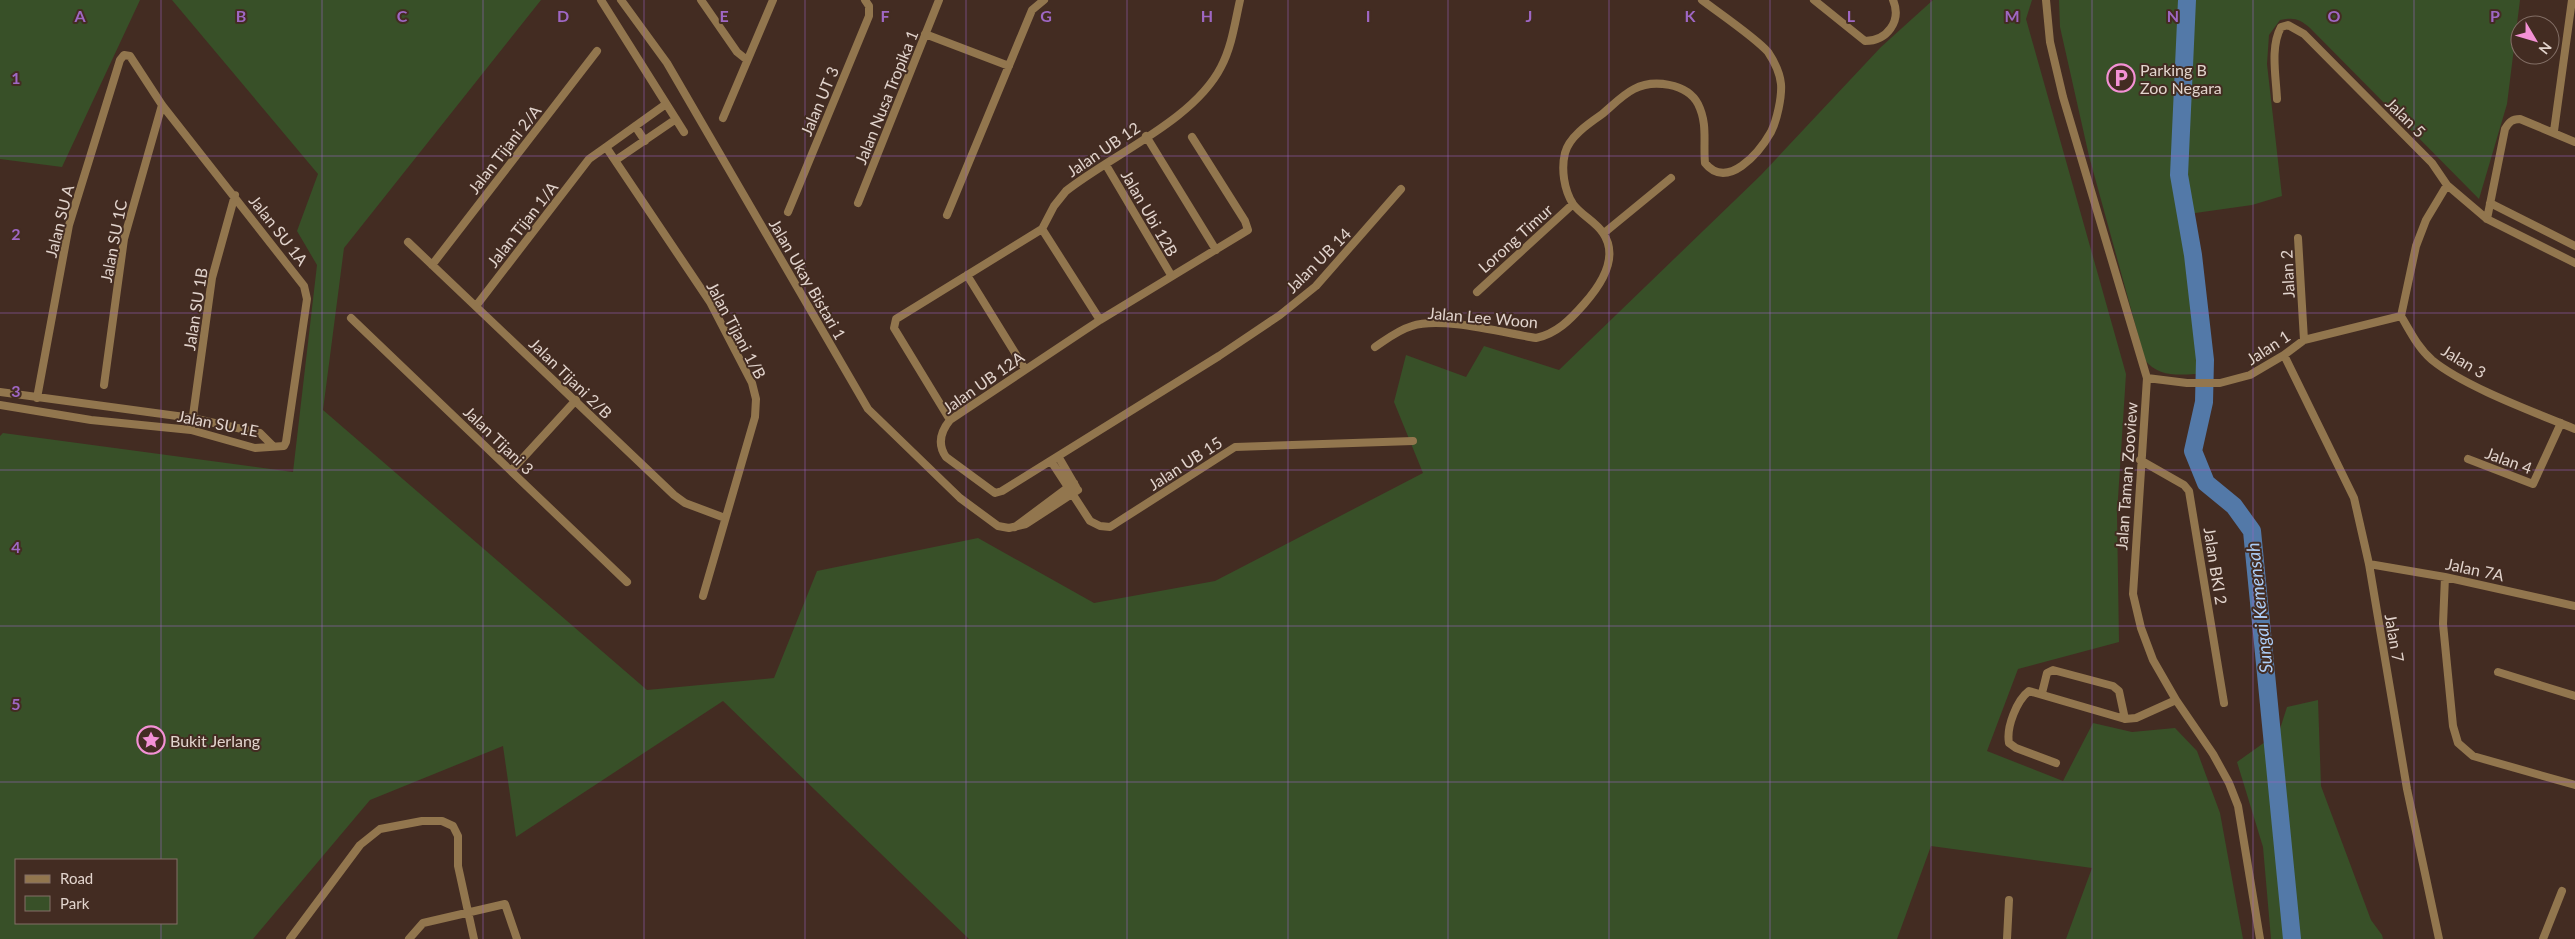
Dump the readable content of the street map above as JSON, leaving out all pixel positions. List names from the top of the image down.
{
  "streets": {
    "street": [
      "Jalan Nusa Tropika 1",
      "Jalan UT 3",
      "Jalan 5",
      "Jalan Tijani 2/A",
      "Jalan UB 12",
      "Jalan Ubi 12B",
      "Jalan SU A",
      "Jalan Tijan 1/A",
      "Jalan SU 1A",
      "Lorong Timur",
      "Jalan SU 1C",
      "Jalan UB 14",
      "Jalan 2",
      "Jalan Ukay Bistari 1",
      "Jalan SU 1B",
      "Jalan Lee Woon",
      "Jalan Tijani 1/B",
      "Jalan 1",
      "Jalan 3",
      "Jalan Tijani 2/B",
      "Jalan UB 12A",
      "Jalan SU 1E",
      "Jalan Tijani 3",
      "Jalan 4",
      "Jalan UB 15",
      "Jalan Taman Zooview",
      "Jalan BKI 2",
      "Jalan 7A",
      "Jalan 7"
    ]
  },
  "crossings": [
    ["Jalan Tijani 2/A", "Jalan Tijani 2/B"],
    ["Jalan UB 12", "Jalan Ubi 12B"],
    ["Jalan UB 12", "Jalan UB 12A"],
    ["Jalan Ubi 12B", "Jalan UB 12A"],
    ["Jalan SU A", "Jalan SU 1A"],
    ["Jalan SU A", "Jalan SU 1E"],
    ["Jalan Tijan 1/A", "Jalan Tijani 1/B"],
    ["Jalan Tijan 1/A", "Jalan Tijani 2/B"],
    ["Jalan SU 1A", "Jalan SU 1C"],
    ["Jalan SU 1A", "Jalan SU 1B"],
    ["Jalan SU 1A", "Jalan SU 1E"],
    ["Jalan UB 14", "Jalan UB 12A"],
    ["Jalan 2", "Jalan 1"],
    ["Jalan Ukay Bistari 1", "Jalan UB 15"],
    ["Jalan SU 1B", "Jalan SU 1E"],
    ["Jalan Tijani 1/B", "Jalan Tijani 2/B"],
    ["Jalan 1", "Jalan 3"],
    ["Jalan 1", "Jalan Taman Zooview"],
    ["Jalan 1", "Jalan 7"],
    ["Jalan 3", "Jalan 4"],
    ["Jalan UB 12A", "Jalan UB 15"],
    ["Jalan Taman Zooview", "Jalan BKI 2"],
    ["Jalan 7A", "Jalan 7"]
  ],
  "water": ["Sungai Kemensah"],
  "places": {
    "parking": ["Parking B Zoo Negara"],
    "place": ["Bukit Jerlang"]
  },
  "legend": ["Road", "Park"],
  "north": "bottom right",
  "grid": {
    "columns": [
      "A",
      "B",
      "C",
      "D",
      "E",
      "F",
      "G",
      "H",
      "I",
      "J",
      "K",
      "L",
      "M",
      "N",
      "O",
      "P"
    ],
    "rows": [
      "1",
      "2",
      "3",
      "4",
      "5"
    ]
  }
}
